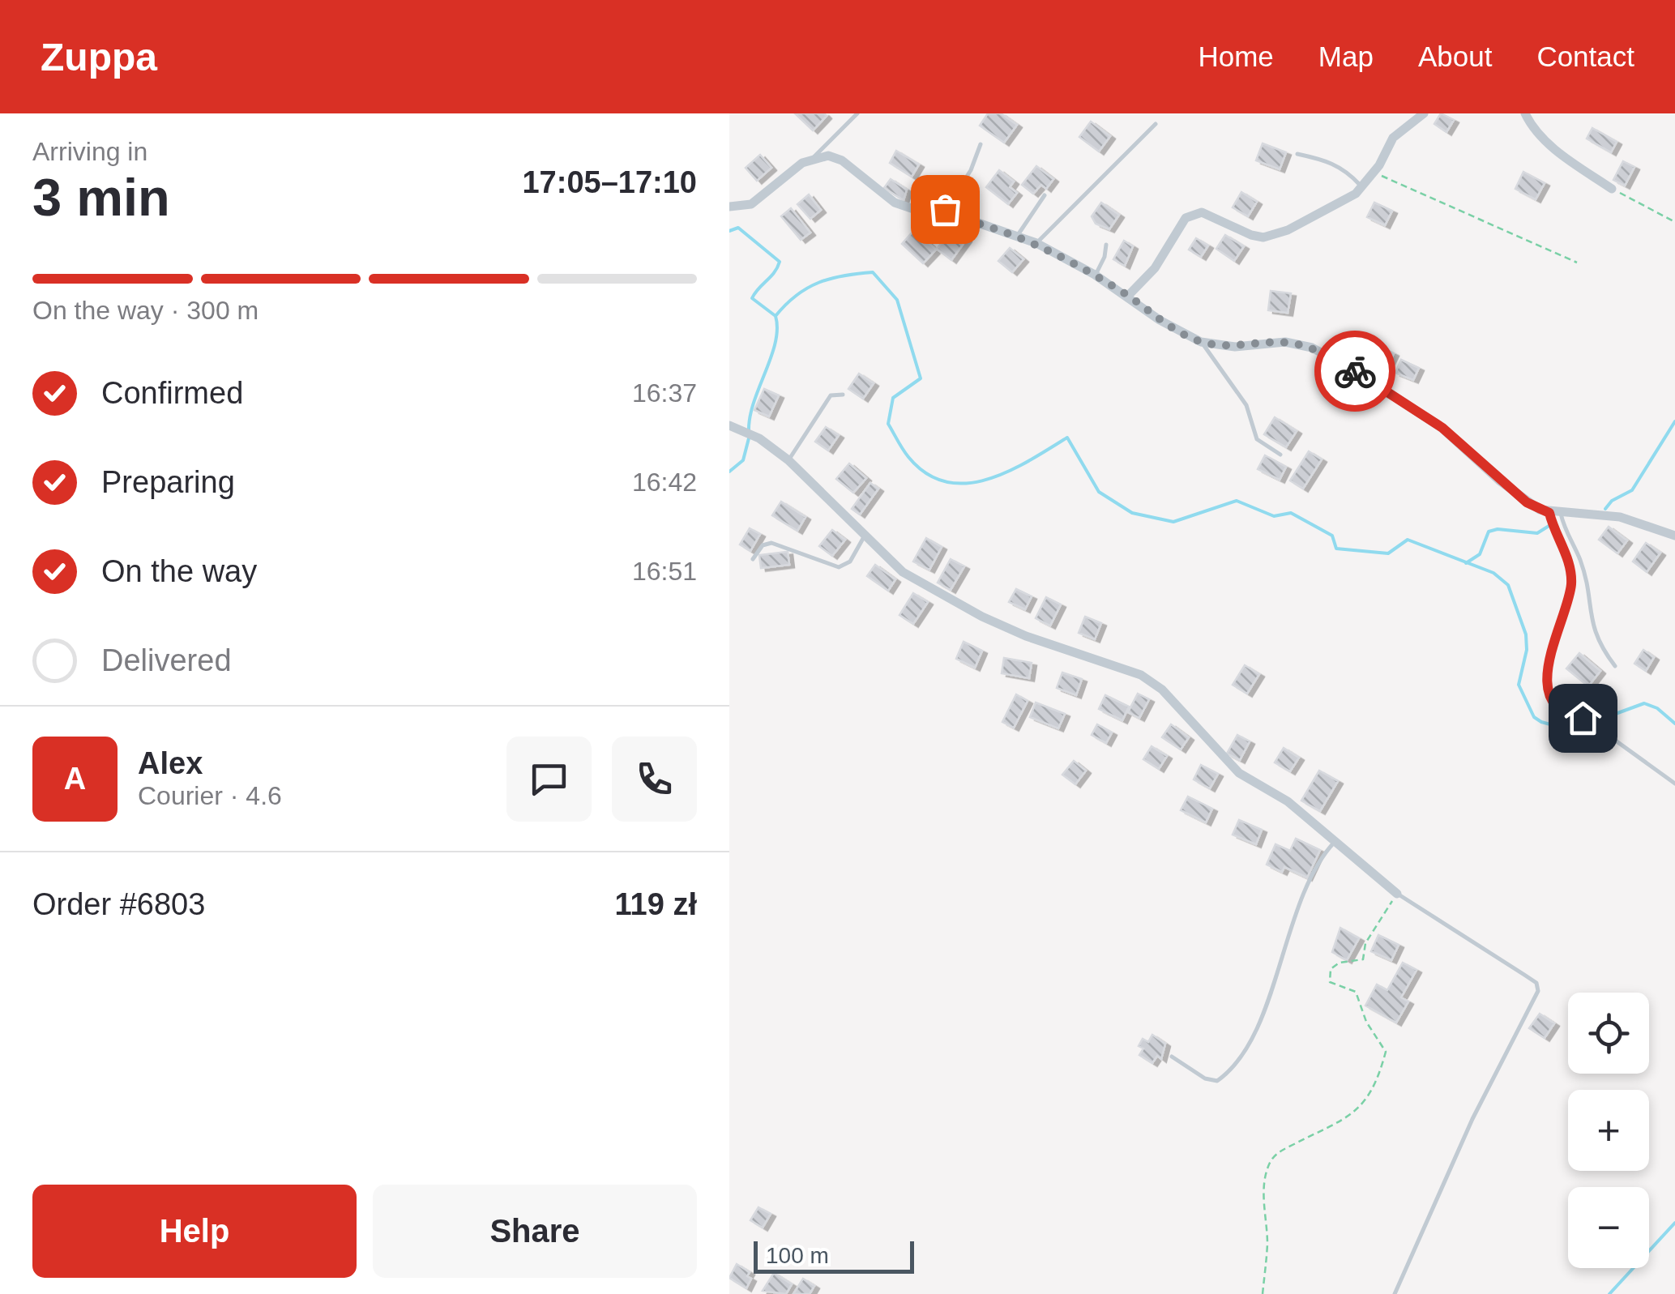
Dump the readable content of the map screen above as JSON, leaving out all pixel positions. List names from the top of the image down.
{
  "scale_bar": "100 m",
  "page": {
    "header": "Zuppa",
    "nav": [
      "Home",
      "Map",
      "About",
      "Contact"
    ],
    "heading": ["3 min", "Arriving in", "17:05–17:10"],
    "panel": [
      "Alex",
      "Courier · 4.6",
      "Order #6803",
      "119 zł"
    ],
    "bar": "On the way · 300 m",
    "list": [
      ["Confirmed", "16:37"],
      ["Preparing", "16:42"],
      ["On the way", "16:51"],
      "Delivered"
    ],
    "round": "A",
    "map_buttons": ["+", "−"],
    "buttons": ["Help", "Share"],
    "scale": "100 m"
  }
}
